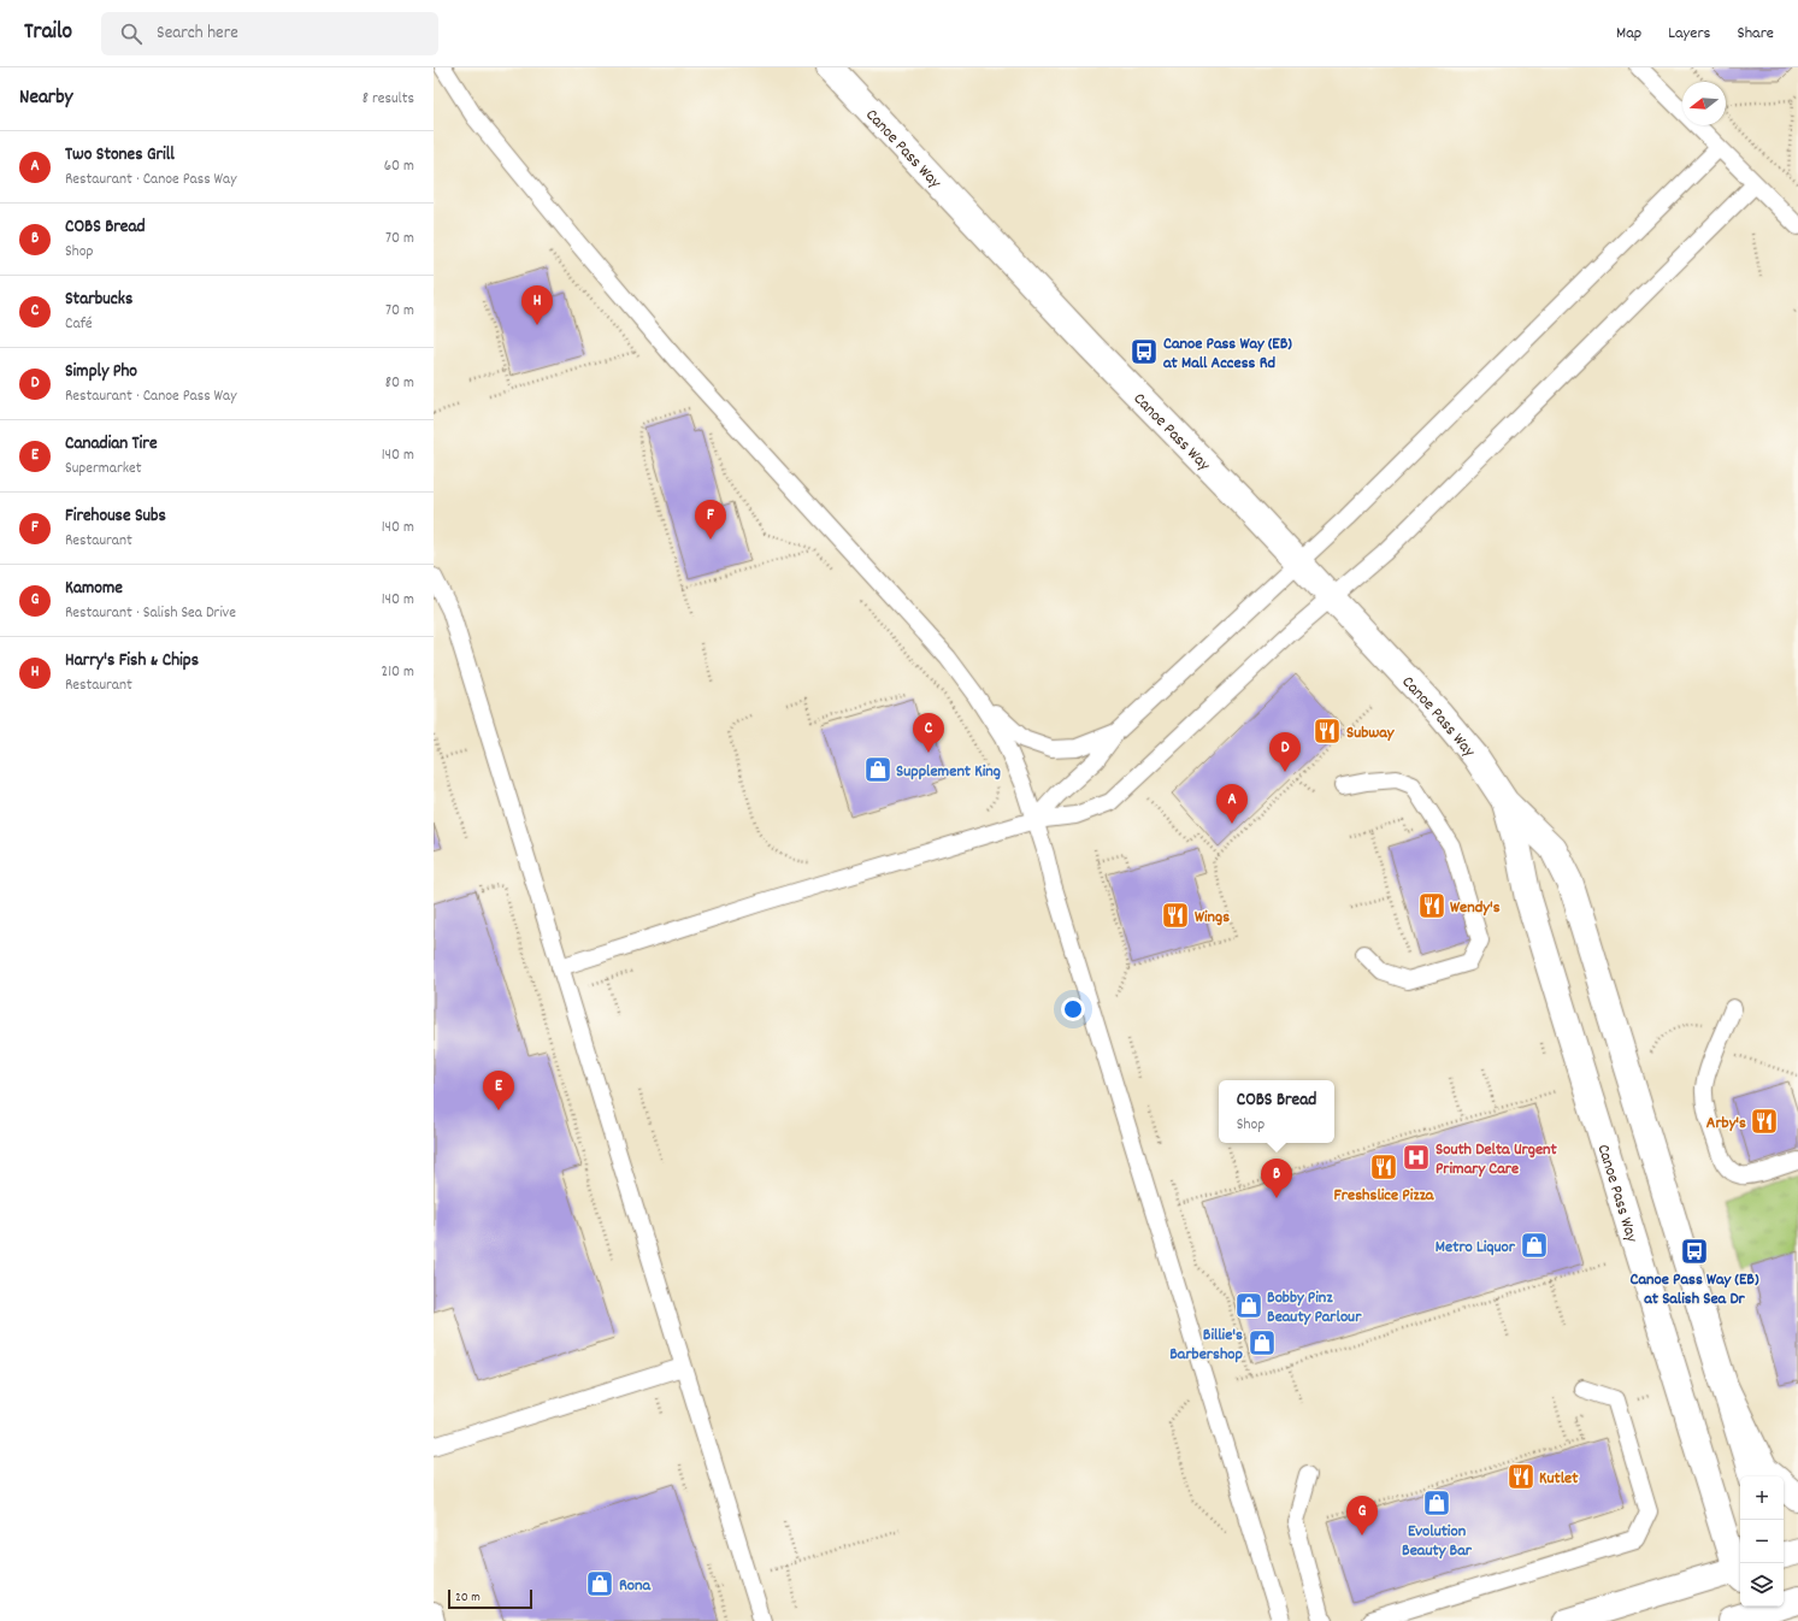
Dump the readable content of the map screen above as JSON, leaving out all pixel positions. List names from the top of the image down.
{
  "streets": {
    "street": ["Canoe Pass Way"]
  },
  "places": {
    "bus stop": ["Canoe Pass Way (EB) at Mall Access Rd", "Canoe Pass Way (EB) at Salish Sea Dr"],
    "restaurant": [
      "Subway",
      "Wendy's",
      "Wings",
      "Arby's",
      "Freshslice Pizza",
      "Kutlet"
    ],
    "shop": [
      "Supplement King",
      "Metro Liquor",
      "Bobby Pinz Beauty Parlour",
      "Billie's Barbershop",
      "Evolution Beauty Bar",
      "Rona"
    ],
    "hospital": ["South Delta Urgent Primary Care"]
  },
  "scale_bar": "20 m",
  "north": "left",
  "page": {
    "header": "Trailo",
    "search": "Search here",
    "nav": ["Map", "Layers", "Share"],
    "heading": ["Nearby", "8 results"],
    "list": [
      {
        "mark": "A",
        "name": "Two Stones Grill",
        "note": "Restaurant · Canoe Pass Way",
        "value": "60 m"
      },
      {
        "mark": "B",
        "name": "COBS Bread",
        "note": "Shop",
        "value": "70 m"
      },
      {
        "mark": "C",
        "name": "Starbucks",
        "note": "Café",
        "value": "70 m"
      },
      {
        "mark": "D",
        "name": "Simply Pho",
        "note": "Restaurant · Canoe Pass Way",
        "value": "80 m"
      },
      {
        "mark": "E",
        "name": "Canadian Tire",
        "note": "Supermarket",
        "value": "140 m"
      },
      {
        "mark": "F",
        "name": "Firehouse Subs",
        "note": "Restaurant",
        "value": "140 m"
      },
      {
        "mark": "G",
        "name": "Kamome",
        "note": "Restaurant · Salish Sea Drive",
        "value": "140 m"
      },
      {
        "mark": "H",
        "name": "Harry's Fish & Chips",
        "note": "Restaurant",
        "value": "210 m"
      }
    ],
    "pins": [
      "H",
      "F",
      "C",
      "D",
      "A",
      "E",
      "B",
      "G"
    ],
    "popup": ["COBS Bread", "Shop"],
    "map_buttons": ["+", "−"],
    "scale": "20 m"
  }
}
